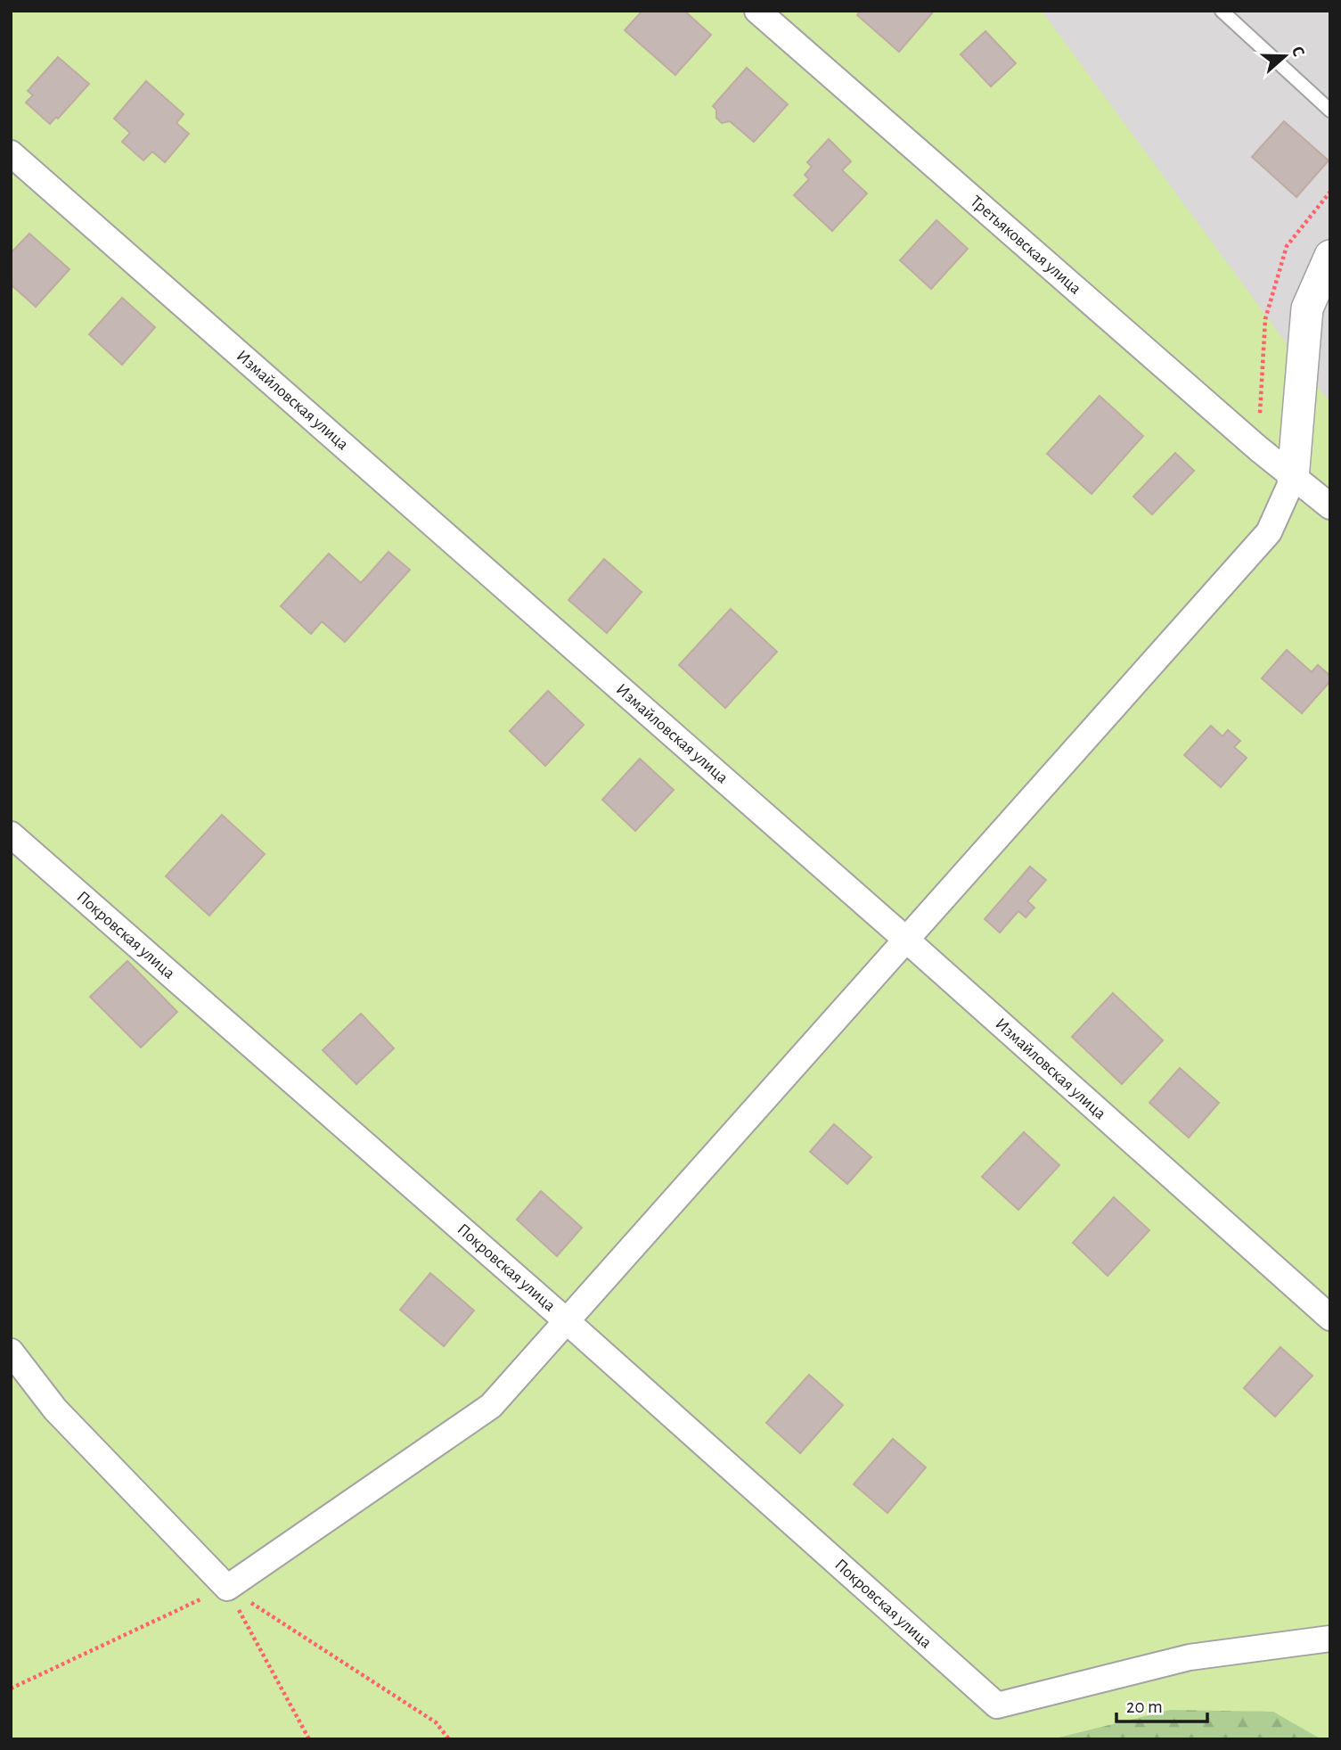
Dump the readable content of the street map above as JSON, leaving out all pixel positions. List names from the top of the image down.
{
  "streets": {
    "street": ["Третьяковская улица", "Измайловская улица", "Покровская улица"]
  },
  "scale_bar": "20 m",
  "north": "right"
}
